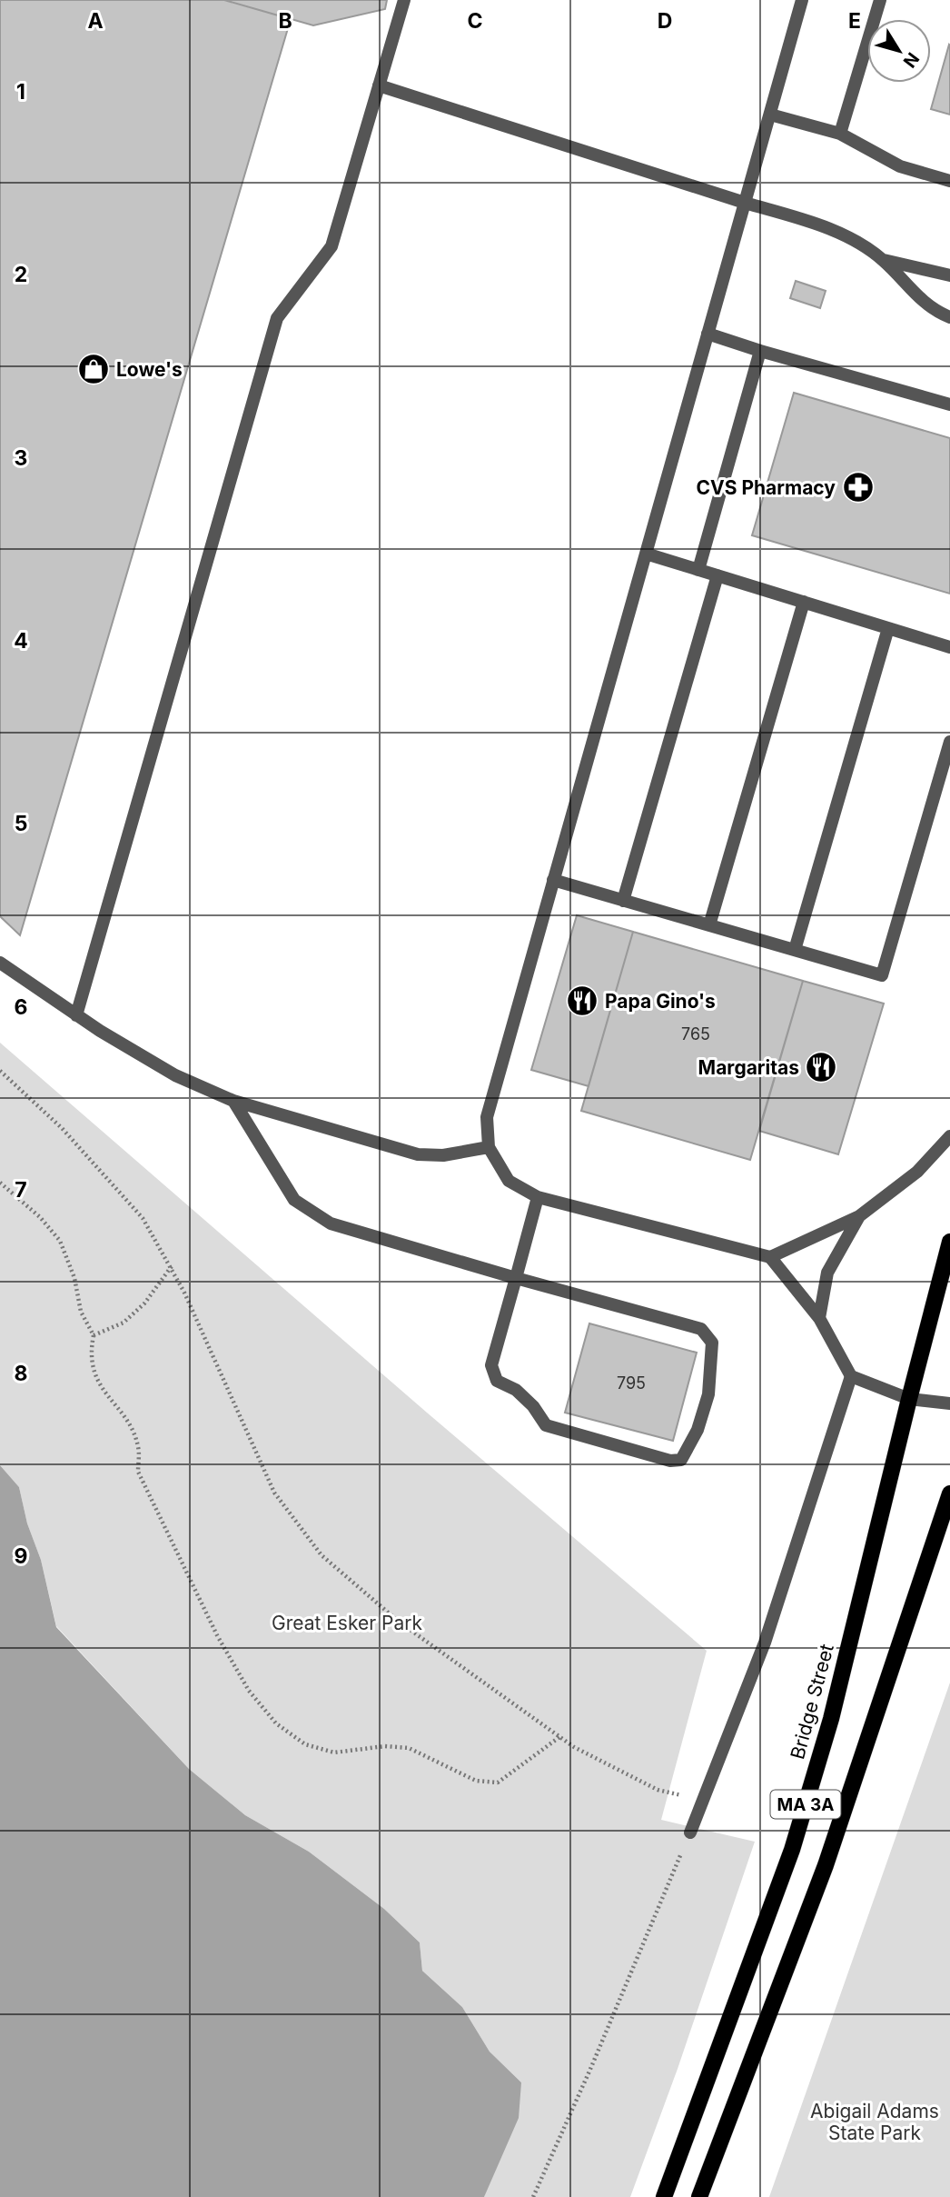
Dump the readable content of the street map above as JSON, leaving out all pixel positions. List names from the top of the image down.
{
  "streets": {
    "main road": ["Bridge Street", "MA 3A"]
  },
  "parks": ["Great Esker Park", "Abigail Adams State Park"],
  "places": {
    "shop": ["Lowe's"],
    "pharmacy": ["CVS Pharmacy"],
    "restaurant": ["Papa Gino's", "Margaritas"]
  },
  "house_numbers": ["765", "795"],
  "north": "bottom right",
  "grid": {
    "columns": [
      "A",
      "B",
      "C",
      "D",
      "E"
    ],
    "rows": [
      "1",
      "2",
      "3",
      "4",
      "5",
      "6",
      "7",
      "8",
      "9"
    ]
  }
}
